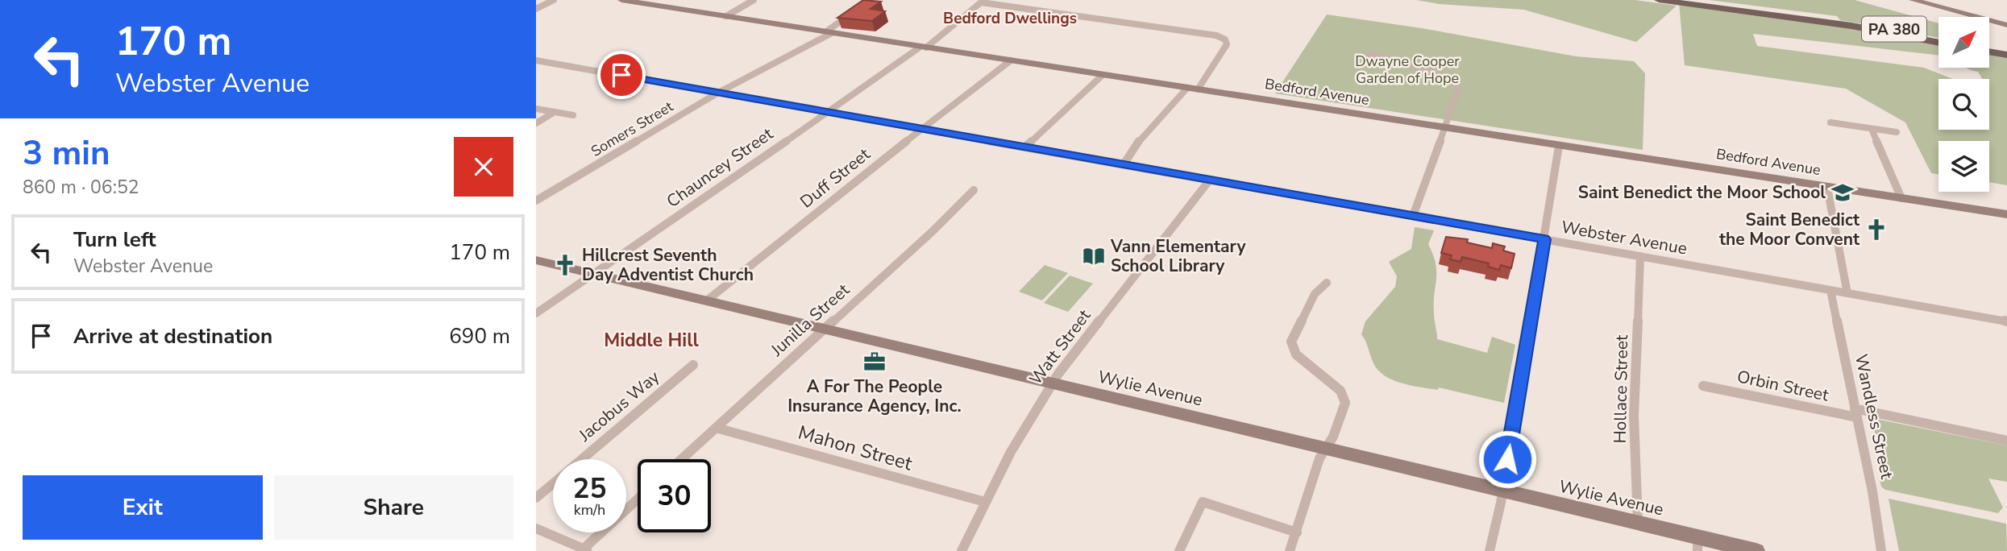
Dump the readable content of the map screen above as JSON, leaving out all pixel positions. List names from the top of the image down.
{
  "streets": {
    "main road": ["PA 380"],
    "street": [
      "Bedford Avenue",
      "Somers Street",
      "Chauncey Street",
      "Duff Street",
      "Webster Avenue",
      "Junilla Street",
      "Watt Street",
      "Orbin Street",
      "Wylie Avenue",
      "Hollace Street",
      "Jacobus Way",
      "Wandless Street",
      "Mahon Street"
    ]
  },
  "crossings": [
    ["Bedford Avenue", "Somers Street"],
    ["Bedford Avenue", "Chauncey Street"],
    ["Bedford Avenue", "Duff Street"],
    ["Somers Street", "Webster Avenue"],
    ["Chauncey Street", "Webster Avenue"],
    ["Chauncey Street", "Wylie Avenue"],
    ["Duff Street", "Webster Avenue"],
    ["Duff Street", "Wylie Avenue"],
    ["Webster Avenue", "Watt Street"],
    ["Webster Avenue", "Hollace Street"],
    ["Webster Avenue", "Wandless Street"],
    ["Junilla Street", "Wylie Avenue"],
    ["Junilla Street", "Mahon Street"],
    ["Watt Street", "Wylie Avenue"],
    ["Watt Street", "Mahon Street"],
    ["Orbin Street", "Wandless Street"],
    ["Wylie Avenue", "Hollace Street"]
  ],
  "districts": ["Bedford Dwellings", "Middle Hill"],
  "parks": ["Dwayne Cooper Garden of Hope"],
  "places": {
    "school or university": ["Saint Benedict the Moor School"],
    "church": ["Saint Benedict the Moor Convent", "Hillcrest Seventh Day Adventist Church"],
    "library": ["Vann Elementary School Library"],
    "office": ["A For The People Insurance Agency, Inc."]
  },
  "north": "top right",
  "page": {
    "turn": ["170 m", "Webster Avenue"],
    "heading": ["3 min", "860 m · 06:52"],
    "list": [
      {
        "name": "Turn left",
        "note": "Webster Avenue",
        "value": "170 m"
      },
      {
        "name": "Arrive at destination",
        "value": "690 m"
      }
    ],
    "speed": "25 km/h",
    "limit": "30",
    "buttons": ["Exit", "Share"]
  }
}
